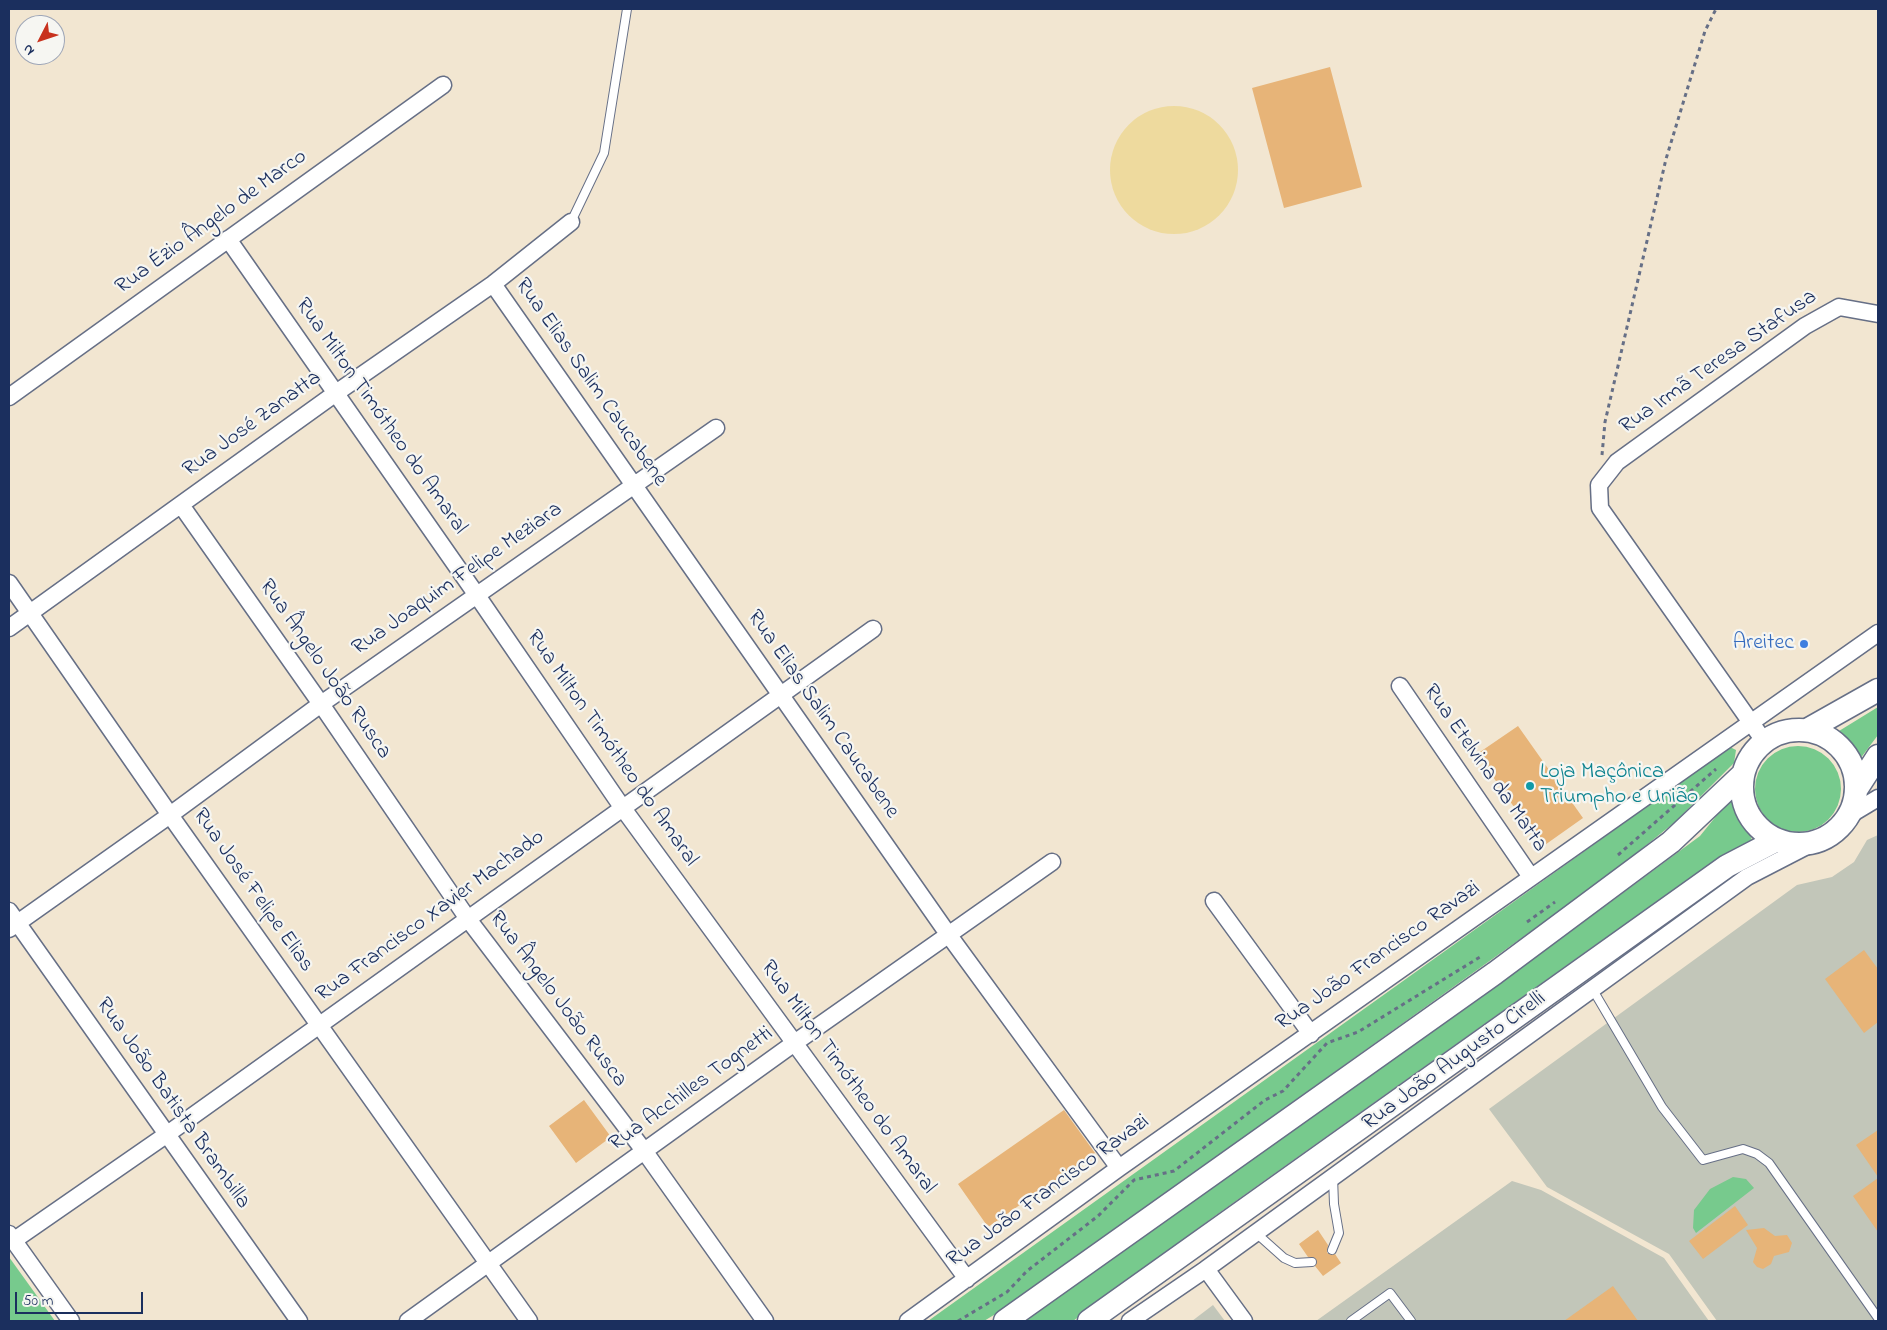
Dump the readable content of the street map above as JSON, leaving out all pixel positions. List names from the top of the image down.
{
  "streets": {
    "street": [
      "Rua Ézio Ângelo de Marco",
      "Rua Irmã Teresa Stafusa",
      "Rua Elias Salim Caucabene",
      "Rua Milton Timótheo do Amaral",
      "Rua José Zanatta",
      "Rua Joaquim Felipe Meziara",
      "Rua Ângelo João Rusca",
      "Rua Etelvina da Matta",
      "Rua José Felipe Elias",
      "Rua Francisco Xavier Machado",
      "Rua João Francisco Ravazi",
      "Rua João Augusto Cirelli",
      "Rua Acchilles Tognetti",
      "Rua João Batista Brambilla"
    ]
  },
  "crossings": [
    ["Rua Ézio Ângelo de Marco", "Rua Milton Timótheo do Amaral"],
    ["Rua Elias Salim Caucabene", "Rua José Zanatta"],
    ["Rua Elias Salim Caucabene", "Rua Joaquim Felipe Meziara"],
    ["Rua Elias Salim Caucabene", "Rua Francisco Xavier Machado"],
    ["Rua Elias Salim Caucabene", "Rua João Francisco Ravazi"],
    ["Rua Elias Salim Caucabene", "Rua Acchilles Tognetti"],
    ["Rua Milton Timótheo do Amaral", "Rua José Zanatta"],
    ["Rua Milton Timótheo do Amaral", "Rua Joaquim Felipe Meziara"],
    ["Rua Milton Timótheo do Amaral", "Rua Francisco Xavier Machado"],
    ["Rua Milton Timótheo do Amaral", "Rua João Francisco Ravazi"],
    ["Rua Milton Timótheo do Amaral", "Rua Acchilles Tognetti"],
    ["Rua José Zanatta", "Rua Ângelo João Rusca"],
    ["Rua José Zanatta", "Rua José Felipe Elias"],
    ["Rua Joaquim Felipe Meziara", "Rua Ângelo João Rusca"],
    ["Rua Joaquim Felipe Meziara", "Rua José Felipe Elias"],
    ["Rua Joaquim Felipe Meziara", "Rua João Batista Brambilla"],
    ["Rua Ângelo João Rusca", "Rua Francisco Xavier Machado"],
    ["Rua Ângelo João Rusca", "Rua Acchilles Tognetti"],
    ["Rua Etelvina da Matta", "Rua João Francisco Ravazi"],
    ["Rua José Felipe Elias", "Rua Francisco Xavier Machado"],
    ["Rua José Felipe Elias", "Rua Acchilles Tognetti"],
    ["Rua Francisco Xavier Machado", "Rua João Batista Brambilla"],
    ["Rua João Francisco Ravazi", "Rua João Augusto Cirelli"]
  ],
  "places": ["Areitec", "Loja Maçônica Triumpho e União"],
  "scale_bar": "50 m",
  "north": "bottom left"
}
